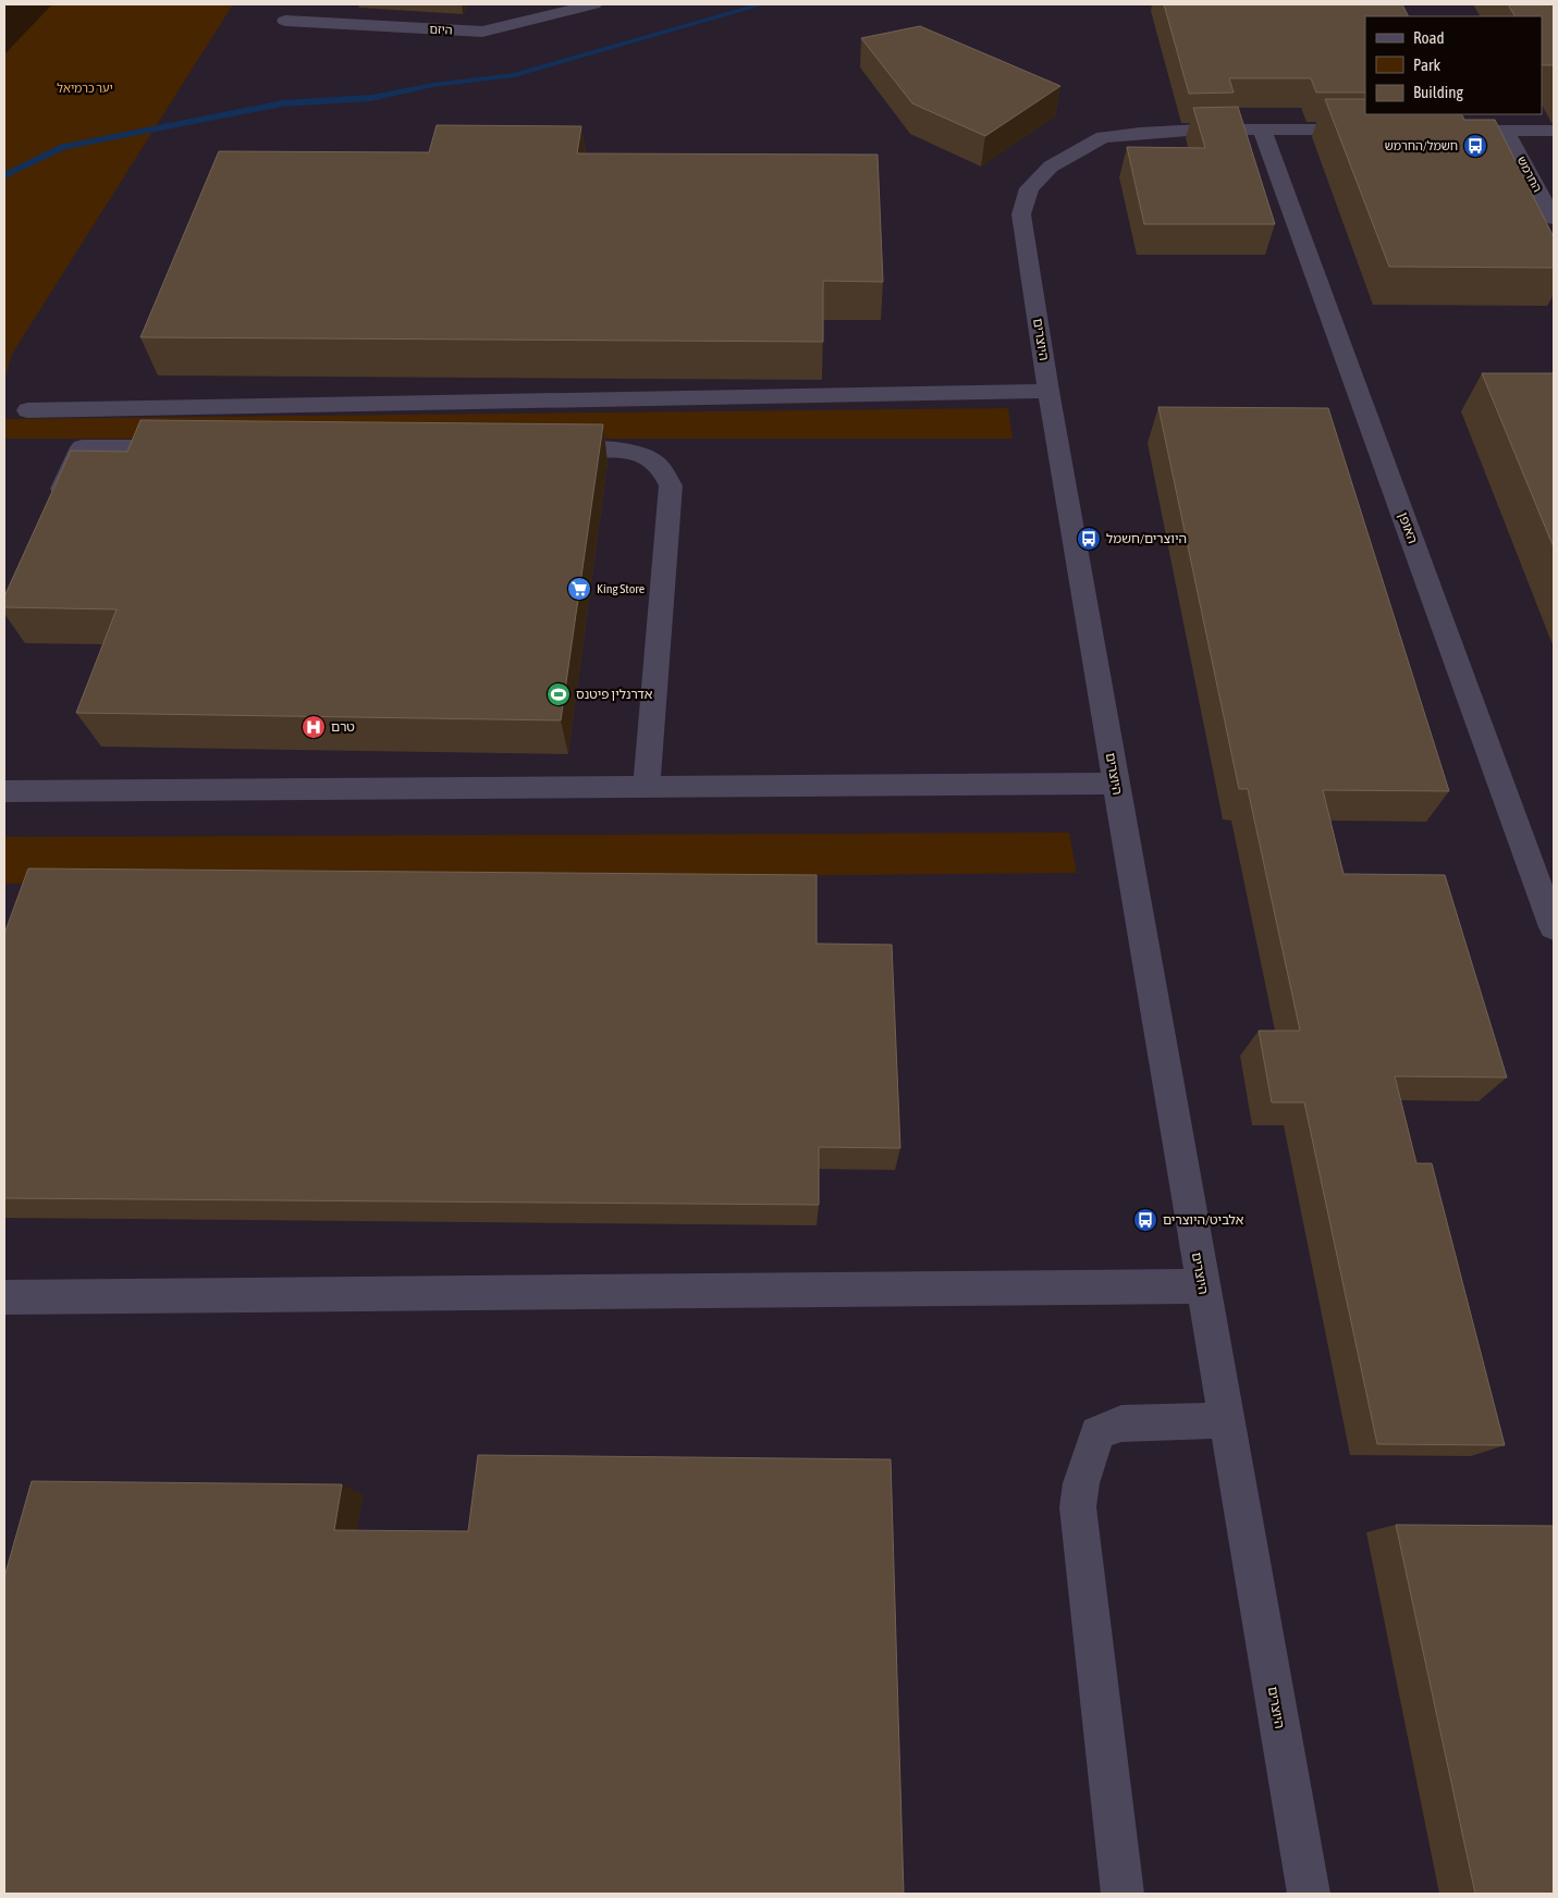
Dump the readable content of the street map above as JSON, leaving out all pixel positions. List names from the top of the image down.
{
  "streets": {
    "street": [
      "היזם",
      "החרמש",
      "היוצרים",
      "האופן"
    ]
  },
  "crossings": [
    ["היוצרים", "האופן"]
  ],
  "parks": ["יער כרמיאל"],
  "places": {
    "bus stop": ["חשמל/החרמש", "היוצרים/חשמל", "אלביט/היוצרים"],
    "supermarket": ["King Store"],
    "sports": ["אדרנלין פיטנס"],
    "hospital": ["טרם"]
  },
  "legend": ["Road", "Park", "Building"]
}
